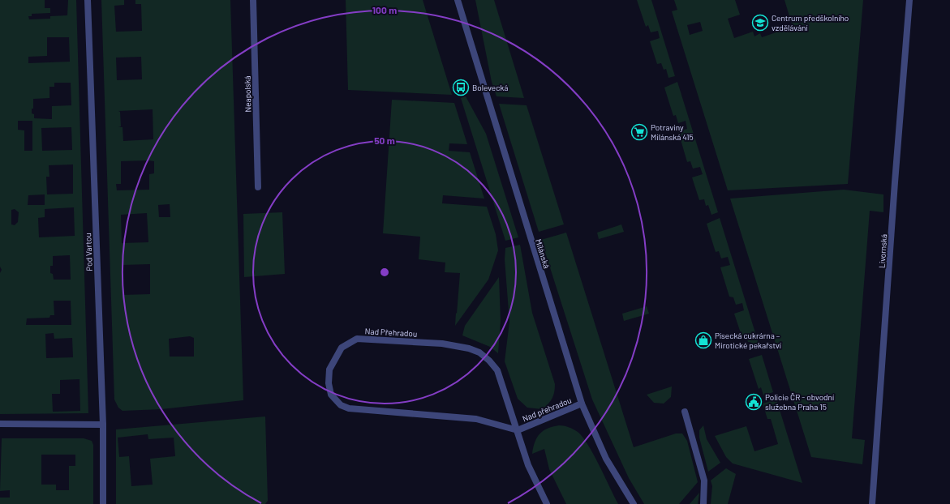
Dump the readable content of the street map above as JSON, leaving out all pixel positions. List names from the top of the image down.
{
  "streets": {
    "street": [
      "Neapolská",
      "Livornská",
      "Pod Vartou",
      "Milánská",
      "Nad Přehradou",
      "Nad přehradou"
    ]
  },
  "crossings": [
    ["Milánská", "Nad přehradou"],
    ["Nad Přehradou", "Nad přehradou"]
  ],
  "places": {
    "school or university": ["Centrum předškolního vzdělávání"],
    "bus stop": ["Bolevecká"],
    "supermarket": ["Potraviny Milánská 415"],
    "shop": ["Písecká cukrárna – Mirotické pekařství"],
    "public building": ["Policie ČR - obvodní služebna Praha 15"]
  },
  "rings": ["100 m", "50 m"]
}
